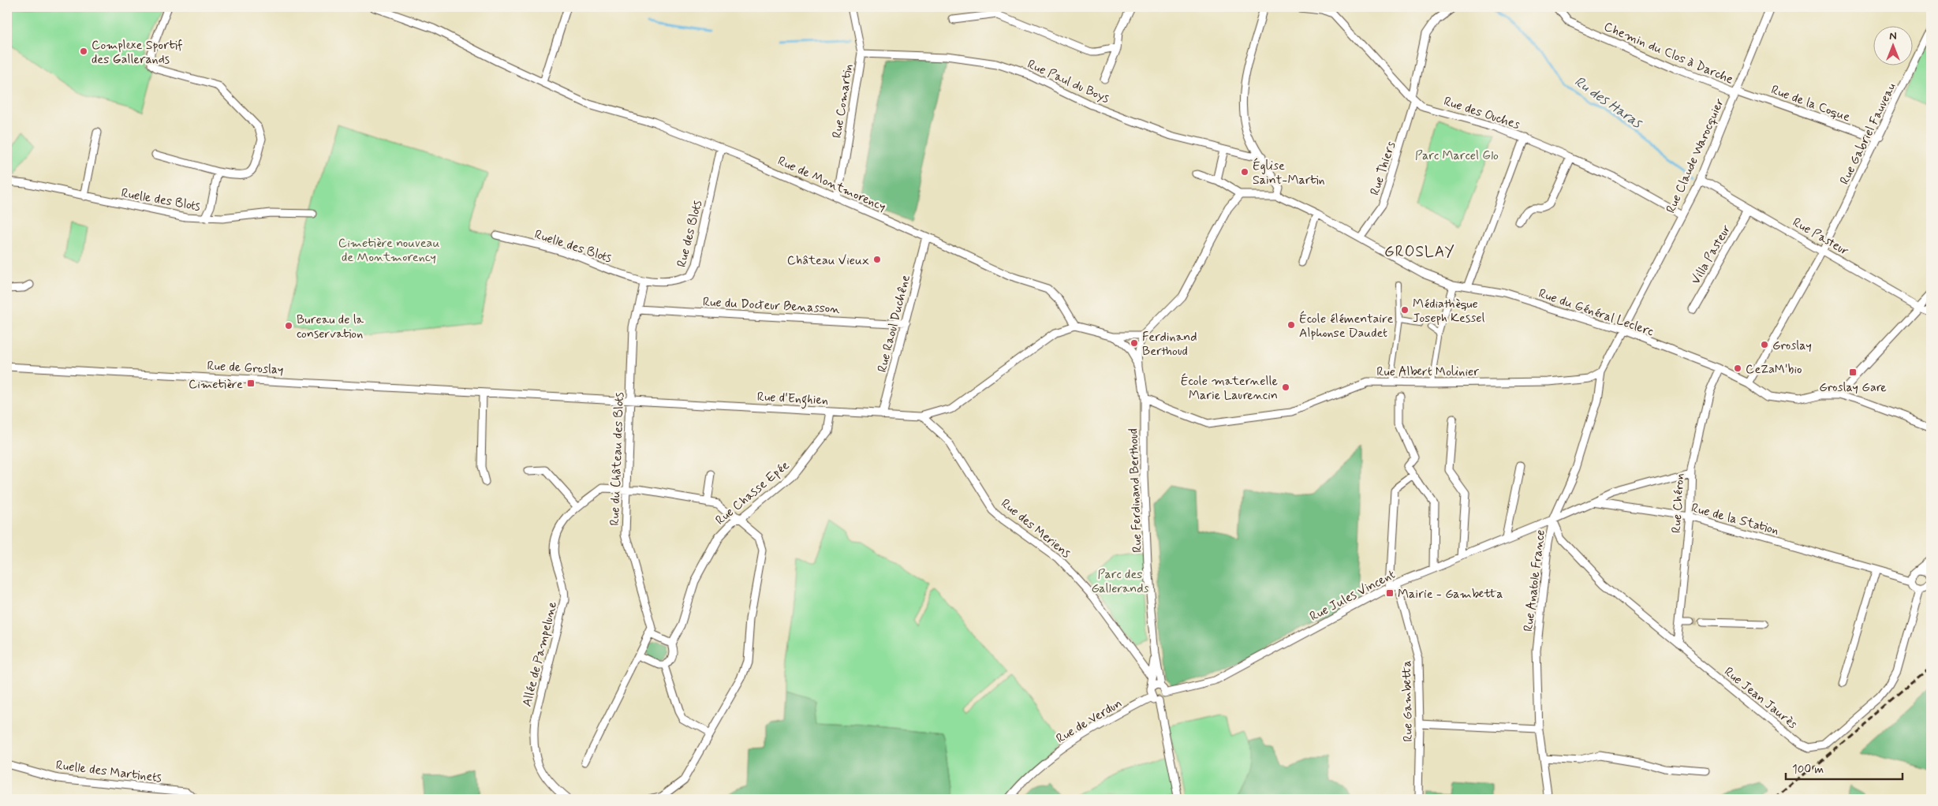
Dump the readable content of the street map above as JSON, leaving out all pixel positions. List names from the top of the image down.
{
  "streets": {
    "street": [
      "Chemin du Clos à Darche",
      "Rue Paul du Boys",
      "Rue Comartin",
      "Rue de la Coque",
      "Rue des Ouches",
      "Rue Gabriel Fauveau",
      "Rue Claude Warocquier",
      "Rue Thiers",
      "Rue de Montmorency",
      "Ruelle des Blots",
      "Rue des Blots",
      "Rue Pasteur",
      "Villa Pasteur",
      "Rue du Docteur Benasson",
      "Rue du Général Leclerc",
      "Rue Raoul Duchêne",
      "Rue de Groslay",
      "Rue Albert Molinier",
      "Rue d'Enghien",
      "Rue du Château des Blots",
      "Rue Ferdinand Berthoud",
      "Rue Chasse Epée",
      "Rue Chéron",
      "Rue de la Station",
      "Rue des Meriens",
      "Rue Anatole France",
      "Rue Jules Vincent",
      "Allée de Pampelune",
      "Rue Jean Jaurès",
      "Rue Gambetta",
      "Rue de Verdun",
      "Ruelle des Martinets"
    ]
  },
  "crossings": [
    ["Chemin du Clos à Darche", "Rue de la Coque"],
    ["Chemin du Clos à Darche", "Rue Claude Warocquier"],
    ["Rue Paul du Boys", "Rue Comartin"],
    ["Rue Comartin", "Rue de Montmorency"],
    ["Rue de la Coque", "Rue Gabriel Fauveau"],
    ["Rue de la Coque", "Rue Claude Warocquier"],
    ["Rue des Ouches", "Rue Claude Warocquier"],
    ["Rue des Ouches", "Rue Thiers"],
    ["Rue Gabriel Fauveau", "Rue Pasteur"],
    ["Rue Gabriel Fauveau", "Rue du Général Leclerc"],
    ["Rue Claude Warocquier", "Rue Pasteur"],
    ["Rue Claude Warocquier", "Rue du Général Leclerc"],
    ["Rue Claude Warocquier", "Rue Anatole France"],
    ["Rue Thiers", "Rue du Général Leclerc"],
    ["Rue de Montmorency", "Rue des Blots"],
    ["Rue de Montmorency", "Rue Raoul Duchêne"],
    ["Rue de Montmorency", "Rue d'Enghien"],
    ["Ruelle des Blots", "Rue des Blots"],
    ["Ruelle des Blots", "Rue du Château des Blots"],
    ["Rue des Blots", "Rue du Château des Blots"],
    ["Rue Pasteur", "Villa Pasteur"],
    ["Rue du Docteur Benasson", "Rue Raoul Duchêne"],
    ["Rue du Docteur Benasson", "Rue du Château des Blots"],
    ["Rue du Général Leclerc", "Rue Chéron"],
    ["Rue du Général Leclerc", "Rue Anatole France"],
    ["Rue Raoul Duchêne", "Rue d'Enghien"],
    ["Rue de Groslay", "Rue d'Enghien"],
    ["Rue Albert Molinier", "Rue Ferdinand Berthoud"],
    ["Rue Albert Molinier", "Rue Anatole France"],
    ["Rue d'Enghien", "Rue du Château des Blots"],
    ["Rue d'Enghien", "Rue Chasse Epée"],
    ["Rue d'Enghien", "Rue des Meriens"],
    ["Rue du Château des Blots", "Allée de Pampelune"],
    ["Rue Ferdinand Berthoud", "Rue des Meriens"],
    ["Rue Ferdinand Berthoud", "Rue Jules Vincent"],
    ["Rue Ferdinand Berthoud", "Rue de Verdun"],
    ["Rue Chasse Epée", "Allée de Pampelune"],
    ["Rue Chéron", "Rue de la Station"],
    ["Rue Chéron", "Rue Jean Jaurès"],
    ["Rue Anatole France", "Rue Jules Vincent"],
    ["Rue Anatole France", "Rue Jean Jaurès"],
    ["Rue Jules Vincent", "Rue Jean Jaurès"],
    ["Rue Jules Vincent", "Rue Gambetta"],
    ["Rue Jules Vincent", "Rue de Verdun"]
  ],
  "districts": ["GROSLAY"],
  "water": ["Ru des Haras"],
  "parks": ["Parc Marcel Glo", "Cimetière nouveau de Montmorency", "Parc des Gallerands"],
  "places": {
    "other": [
      "Complexe Sportif des Gallerands",
      "Église Saint-Martin",
      "Château Vieux",
      "Médiathèque Joseph Kessel",
      "École élémentaire Alphonse Daudet",
      "Bureau de la conservation",
      "Ferdinand Berthoud",
      "Groslay",
      "CeZaM'bio",
      "École maternelle Marie Laurencin"
    ],
    "transit": ["Groslay Gare", "Cimetière", "Mairie - Gambetta"]
  },
  "scale_bar": "100 m",
  "north": "top"
}
